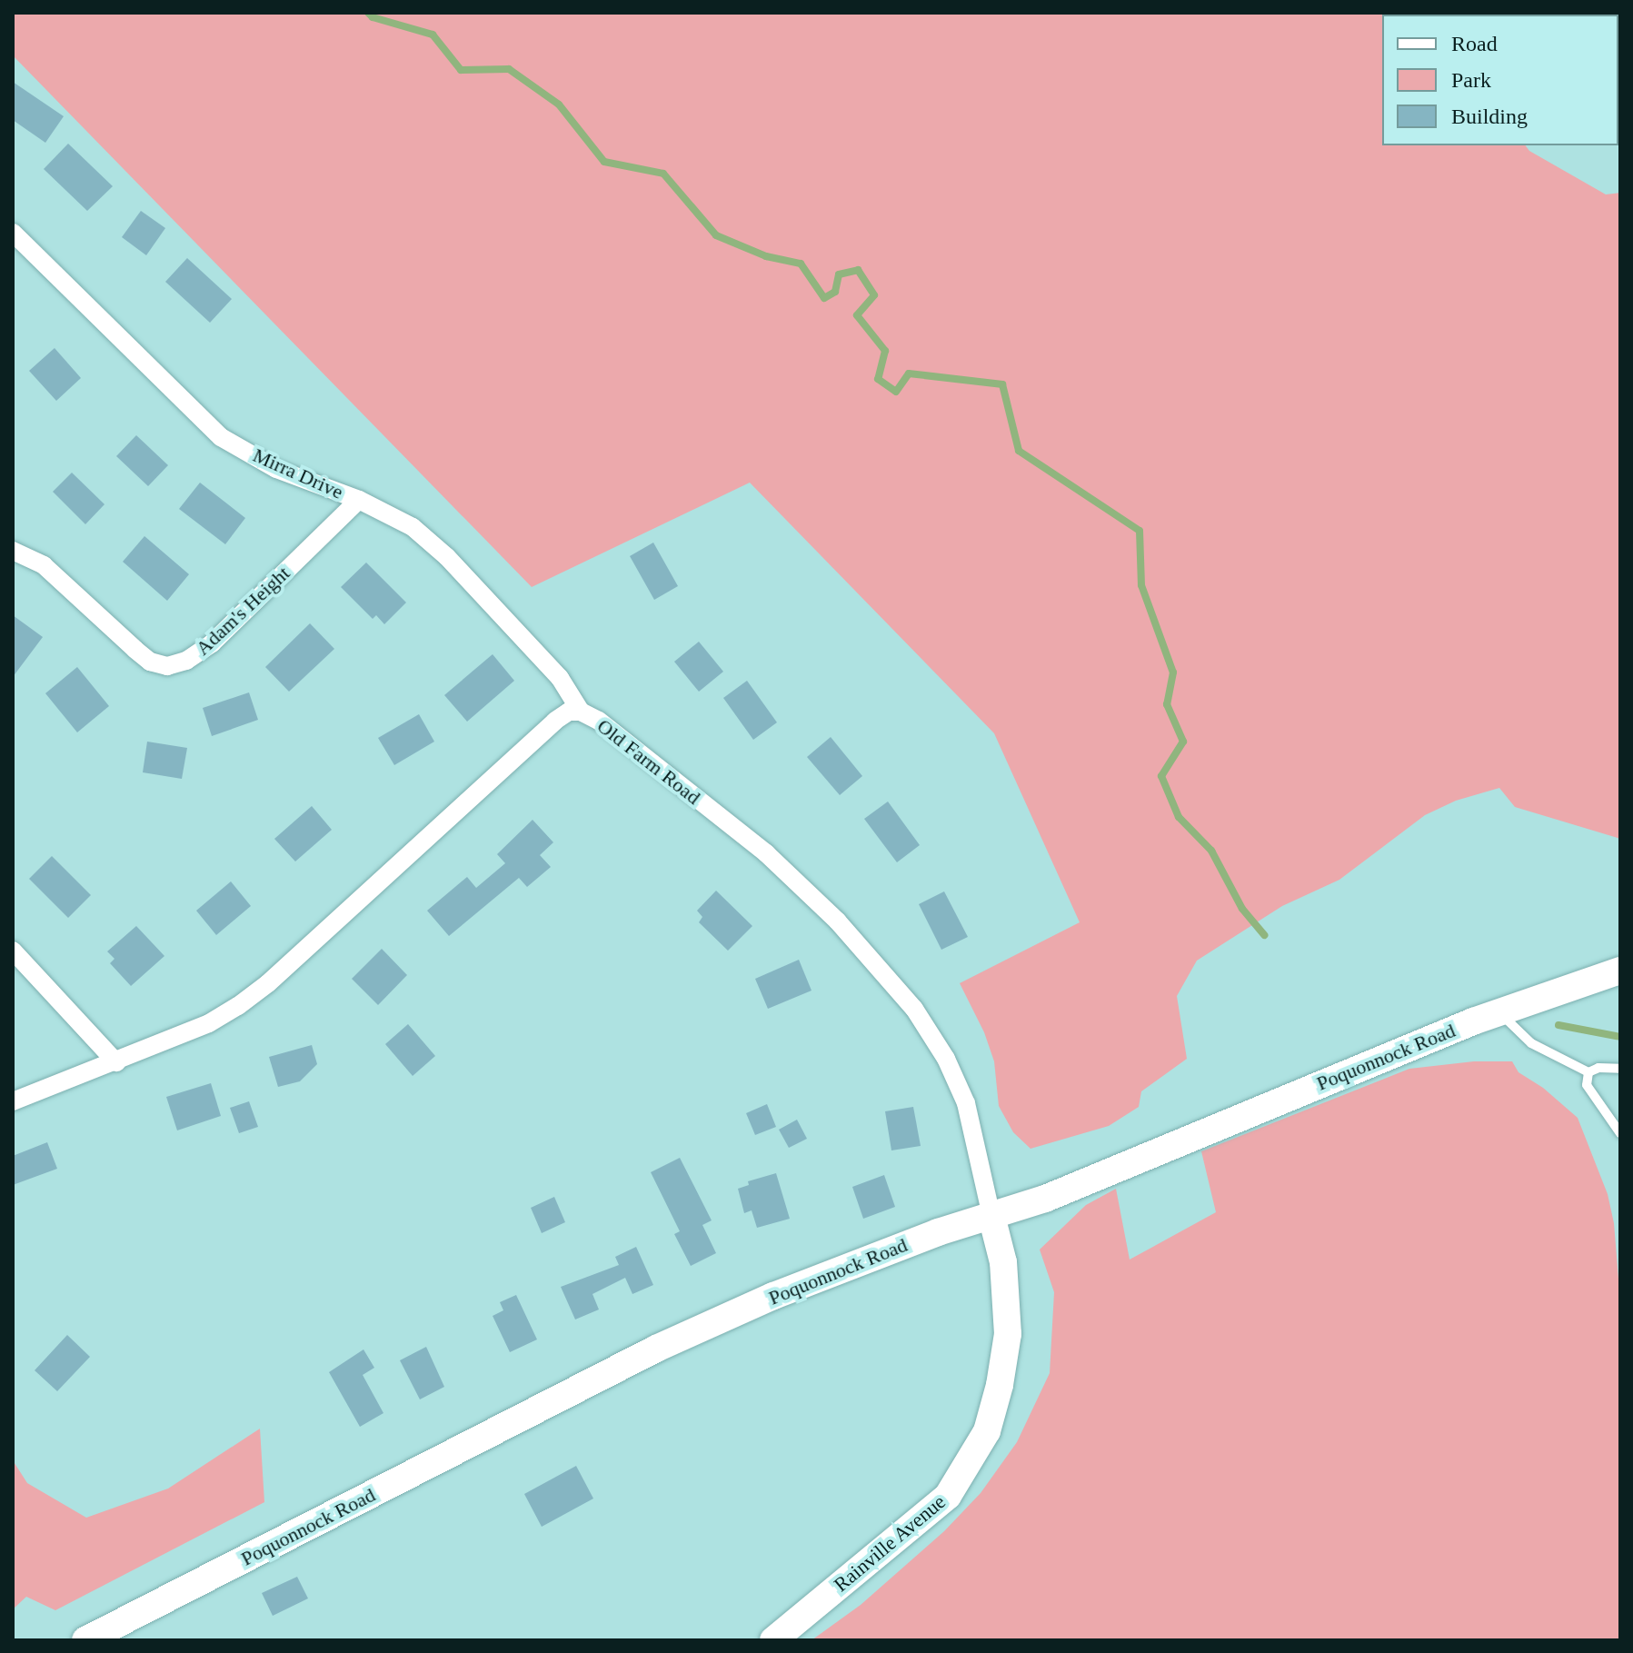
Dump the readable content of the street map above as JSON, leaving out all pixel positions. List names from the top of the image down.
{
  "streets": {
    "main road": ["Poquonnock Road", "Rainville Avenue"],
    "street": ["Mirra Drive", "Adam's Height", "Old Farm Road"]
  },
  "crossings": [
    ["Mirra Drive", "Adam's Height"],
    ["Mirra Drive", "Old Farm Road"],
    ["Old Farm Road", "Poquonnock Road"],
    ["Old Farm Road", "Rainville Avenue"],
    ["Poquonnock Road", "Rainville Avenue"]
  ],
  "legend": ["Road", "Park", "Building"]
}
